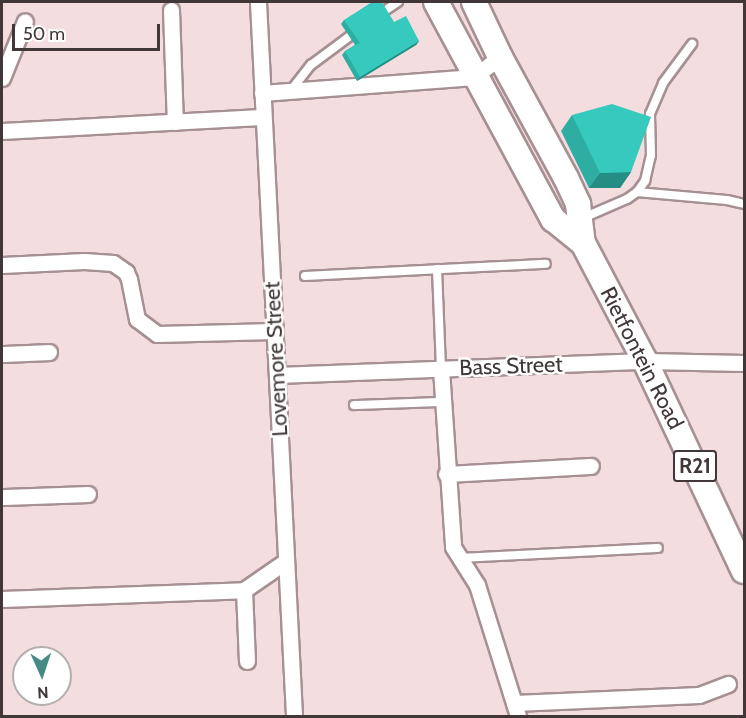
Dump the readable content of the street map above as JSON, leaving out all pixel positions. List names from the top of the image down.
{
  "streets": {
    "main road": ["Rietfontein Road", "R21"],
    "street": ["Lovemore Street", "Bass Street"]
  },
  "crossings": [
    ["Rietfontein Road", "Bass Street"],
    ["Lovemore Street", "Bass Street"]
  ],
  "scale_bar": "50 m",
  "north": "bottom"
}
